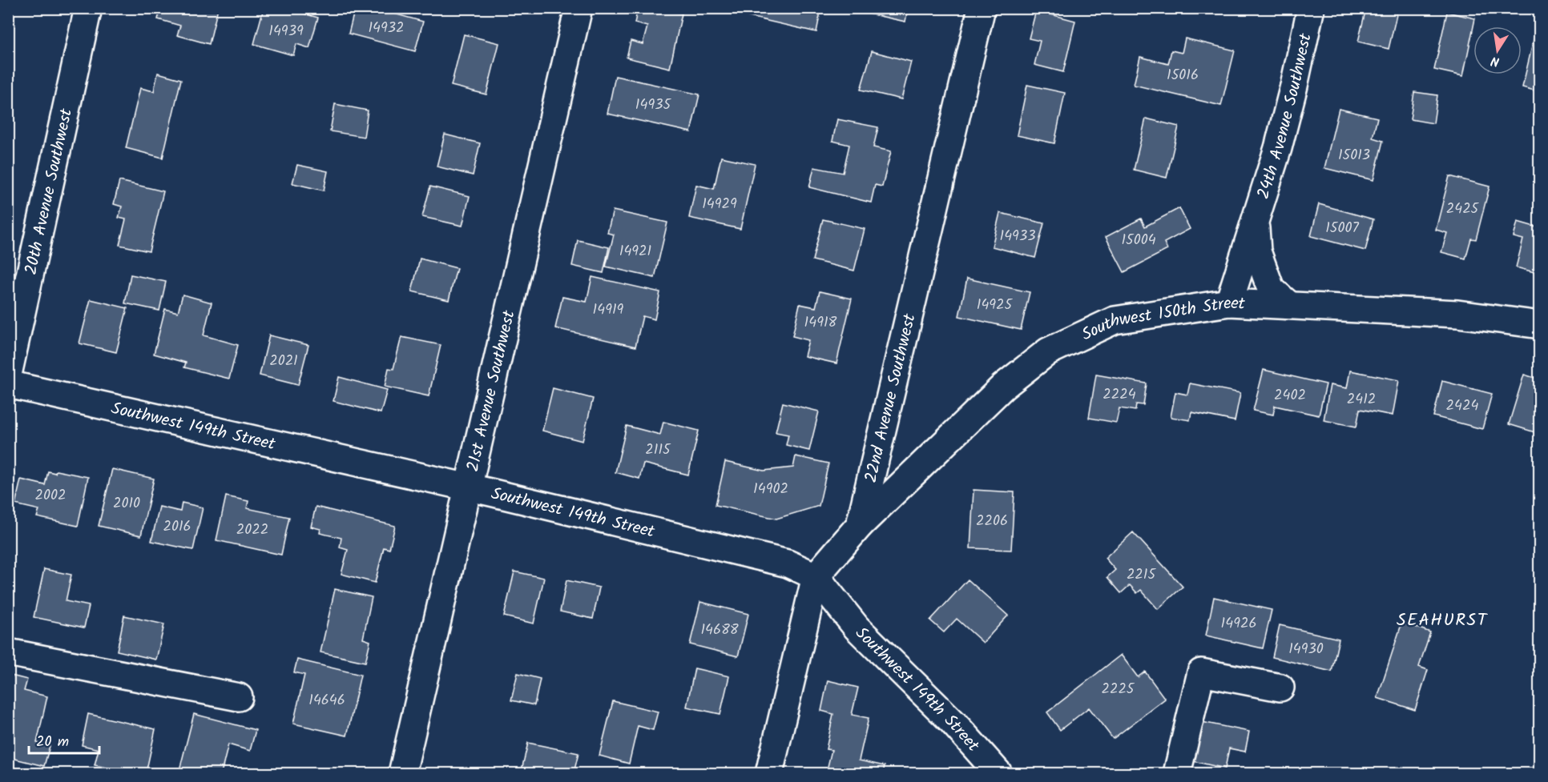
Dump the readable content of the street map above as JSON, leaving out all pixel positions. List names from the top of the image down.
{
  "streets": {
    "street": [
      "24th Avenue Southwest",
      "20th Avenue Southwest",
      "Southwest 150th Street",
      "21st Avenue Southwest",
      "22nd Avenue Southwest",
      "Southwest 149th Street"
    ]
  },
  "crossings": [
    ["24th Avenue Southwest", "Southwest 150th Street"],
    ["Southwest 150th Street", "22nd Avenue Southwest"],
    ["21st Avenue Southwest", "Southwest 149th Street"],
    ["22nd Avenue Southwest", "Southwest 149th Street"]
  ],
  "districts": ["SEAHURST"],
  "house_numbers": [
    "14932",
    "14939",
    "15016",
    "14935",
    "15013",
    "14929",
    "2425",
    "15007",
    "14933",
    "15004",
    "14921",
    "14925",
    "14919",
    "14918",
    "2021",
    "2224",
    "2402",
    "2412",
    "2424",
    "2115",
    "14902",
    "2002",
    "2010",
    "2206",
    "2016",
    "2022",
    "2215",
    "14926",
    "14688",
    "14930",
    "2225",
    "14646"
  ],
  "scale_bar": "20 m",
  "north": "bottom"
}
